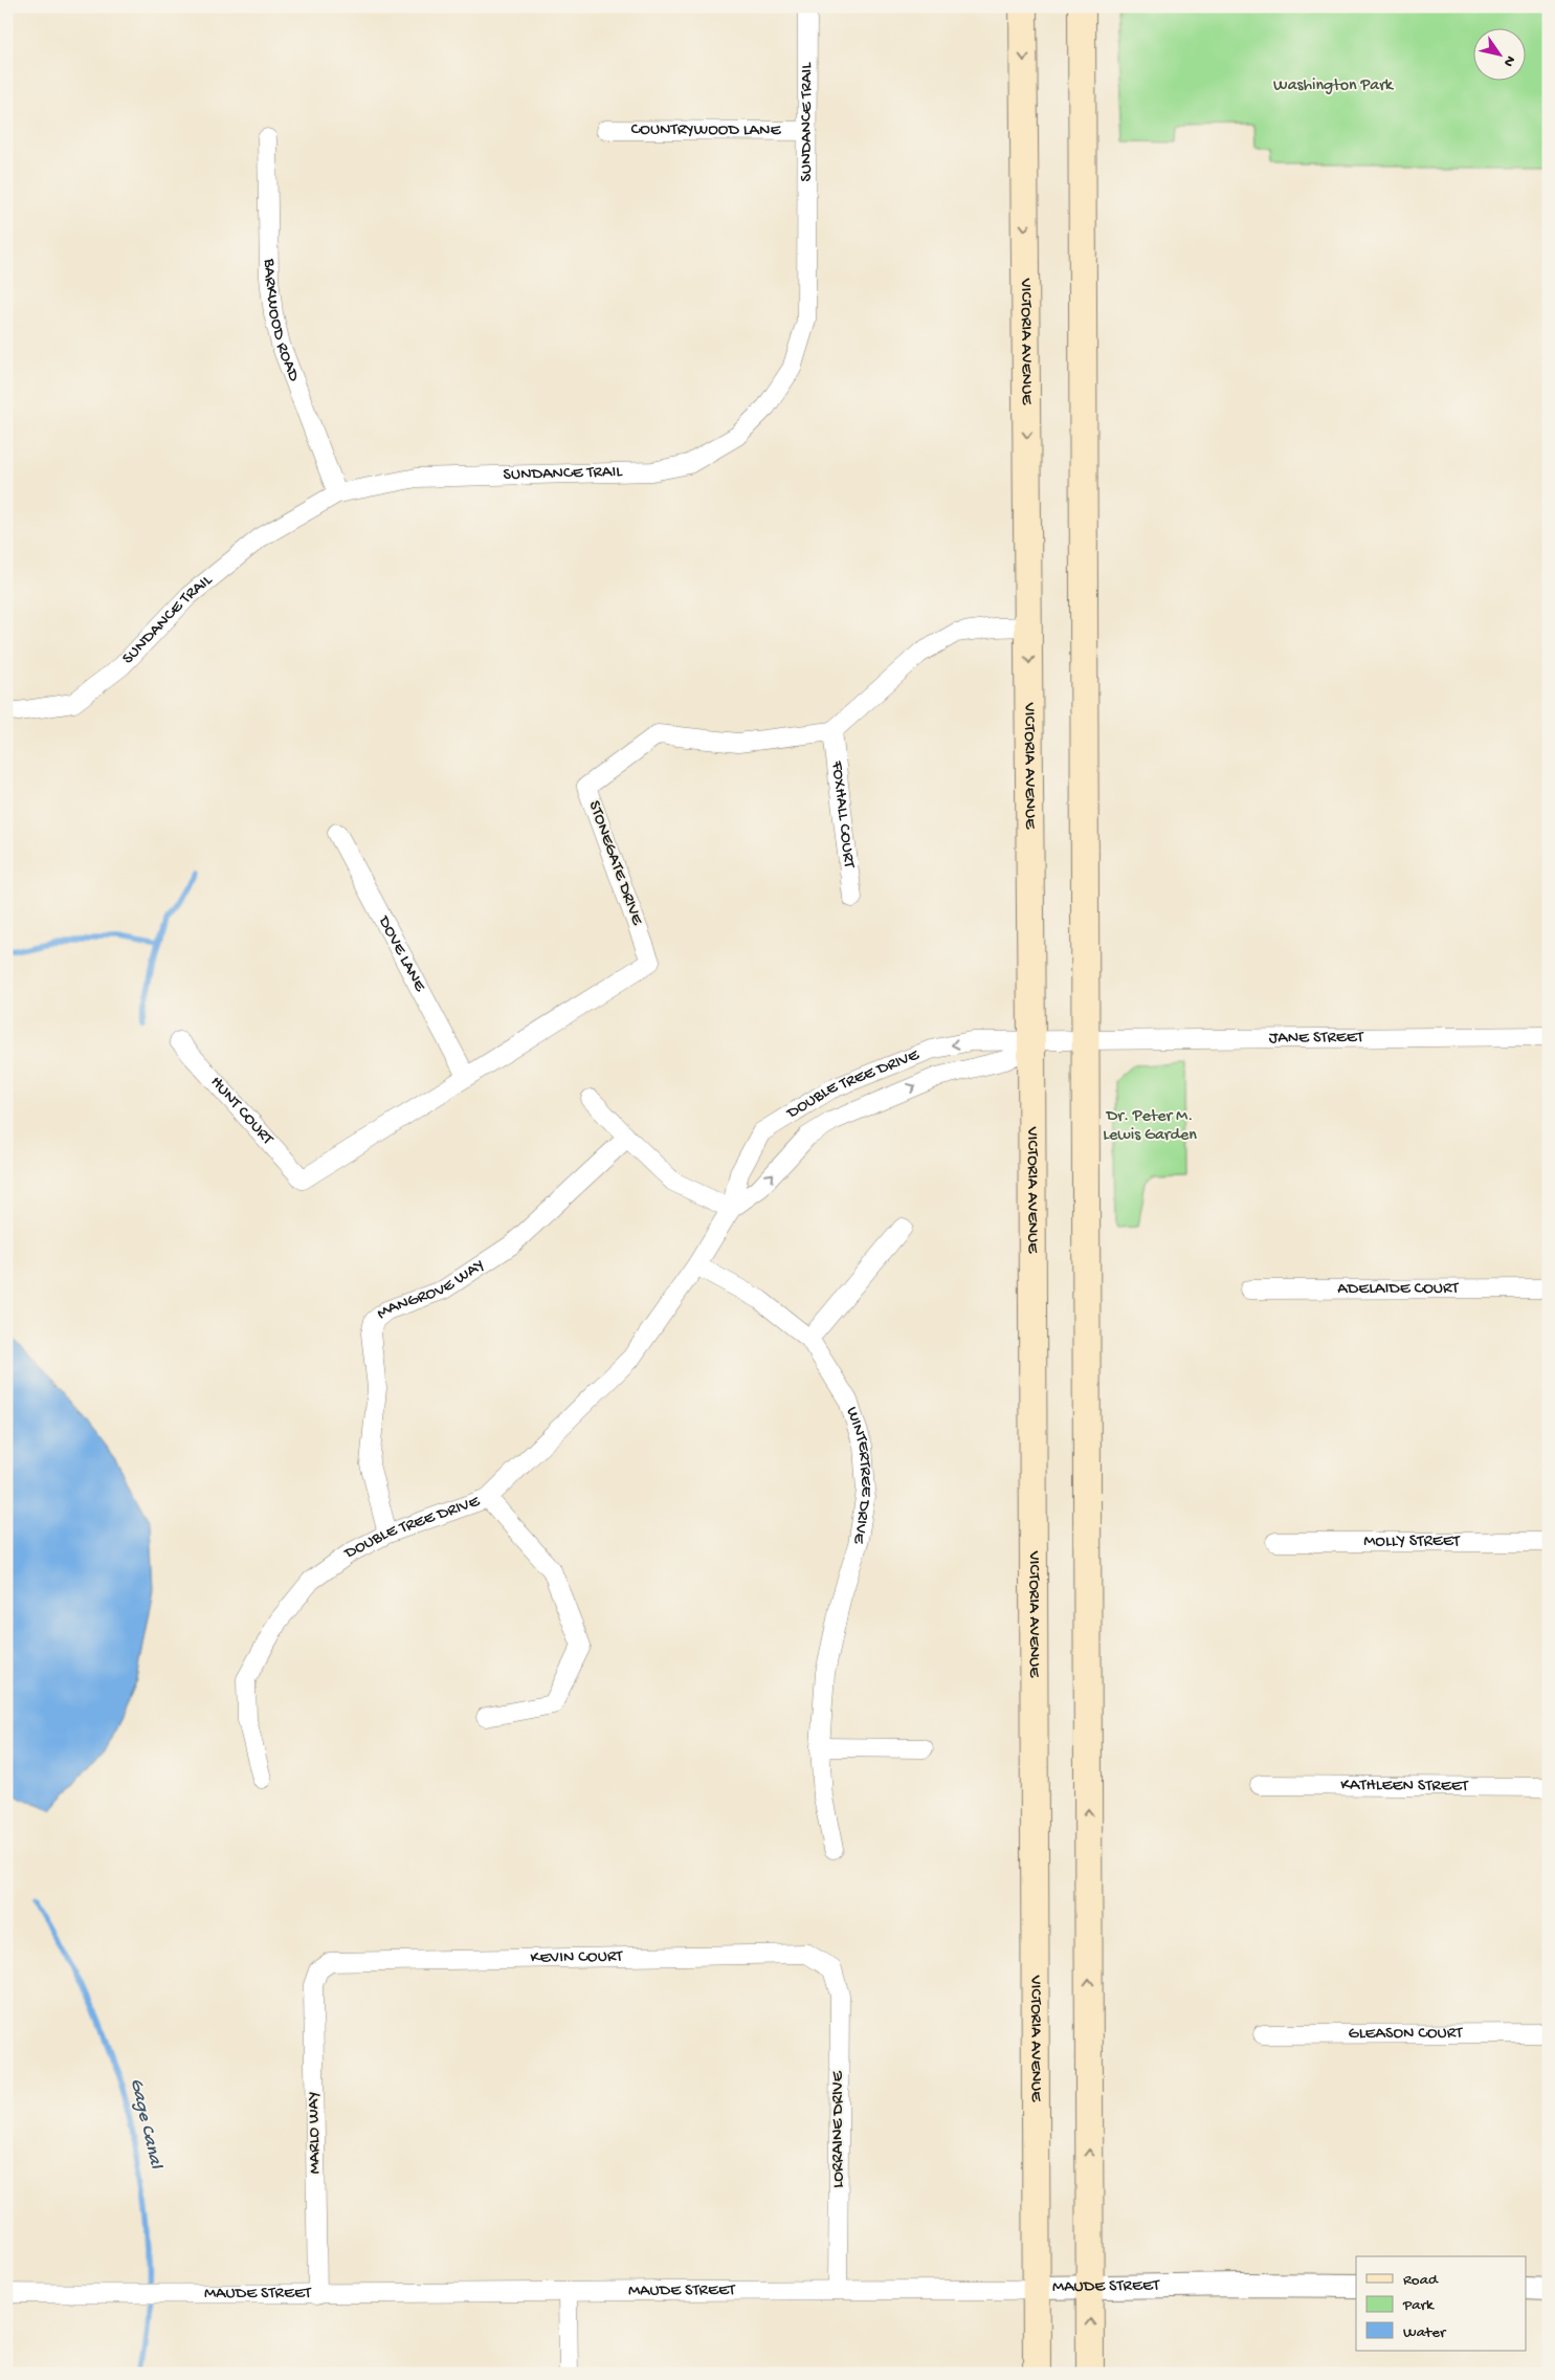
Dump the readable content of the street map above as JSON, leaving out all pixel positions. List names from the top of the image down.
{
  "streets": {
    "main road": ["VICTORIA AVENUE"],
    "street": [
      "SUNDANCE TRAIL",
      "COUNTRYWOOD LANE",
      "BARKWOOD ROAD",
      "FOXHALL COURT",
      "STONEGATE DRIVE",
      "DOVE LANE",
      "JANE STREET",
      "DOUBLE TREE DRIVE",
      "HUNT COURT",
      "ADELAIDE COURT",
      "MANGROVE WAY",
      "WINTERTREE DRIVE",
      "MOLLY STREET",
      "KATHLEEN STREET",
      "KEVIN COURT",
      "GLEASON COURT",
      "LORRAINE DRIVE",
      "MARLO WAY",
      "MAUDE STREET"
    ]
  },
  "crossings": [
    ["SUNDANCE TRAIL", "COUNTRYWOOD LANE"],
    ["SUNDANCE TRAIL", "BARKWOOD ROAD"],
    ["VICTORIA AVENUE", "DOUBLE TREE DRIVE"],
    ["VICTORIA AVENUE", "MAUDE STREET"],
    ["FOXHALL COURT", "STONEGATE DRIVE"],
    ["STONEGATE DRIVE", "DOVE LANE"],
    ["STONEGATE DRIVE", "HUNT COURT"],
    ["JANE STREET", "DOUBLE TREE DRIVE"],
    ["DOUBLE TREE DRIVE", "MANGROVE WAY"],
    ["DOUBLE TREE DRIVE", "WINTERTREE DRIVE"],
    ["KEVIN COURT", "LORRAINE DRIVE"],
    ["KEVIN COURT", "MARLO WAY"],
    ["LORRAINE DRIVE", "MAUDE STREET"],
    ["MARLO WAY", "MAUDE STREET"]
  ],
  "water": ["Gage Canal"],
  "parks": ["Washington Park", "Dr. Peter M. Lewis Garden"],
  "legend": ["Road", "Park", "Water"],
  "north": "bottom right"
}
